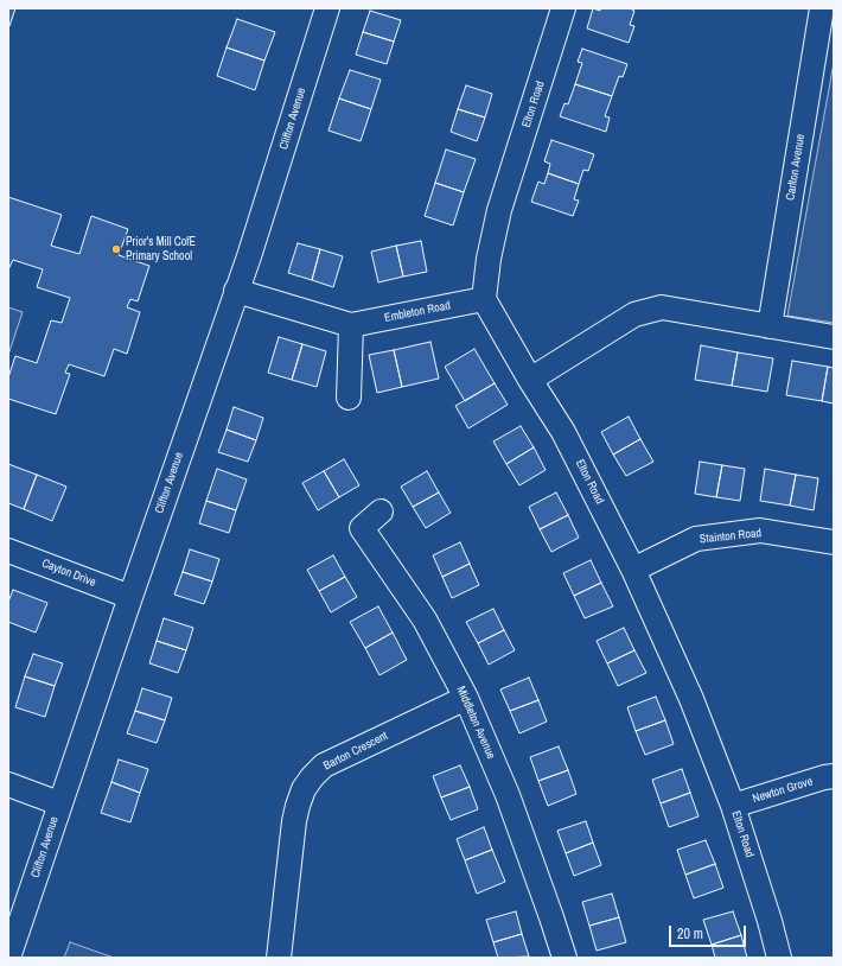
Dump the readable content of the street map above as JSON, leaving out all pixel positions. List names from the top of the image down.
{
  "streets": {
    "street": [
      "Elton Road",
      "Clifton Avenue",
      "Carlton Avenue",
      "Embleton Road",
      "Stainton Road",
      "Cayton Drive",
      "Middleton Avenue",
      "Barton Crescent",
      "Newton Grove"
    ]
  },
  "crossings": [
    ["Elton Road", "Embleton Road"],
    ["Elton Road", "Stainton Road"],
    ["Elton Road", "Newton Grove"],
    ["Clifton Avenue", "Embleton Road"],
    ["Clifton Avenue", "Cayton Drive"],
    ["Middleton Avenue", "Barton Crescent"]
  ],
  "places": ["Prior's Mill CofE Primary School"],
  "scale_bar": "20 m"
}
